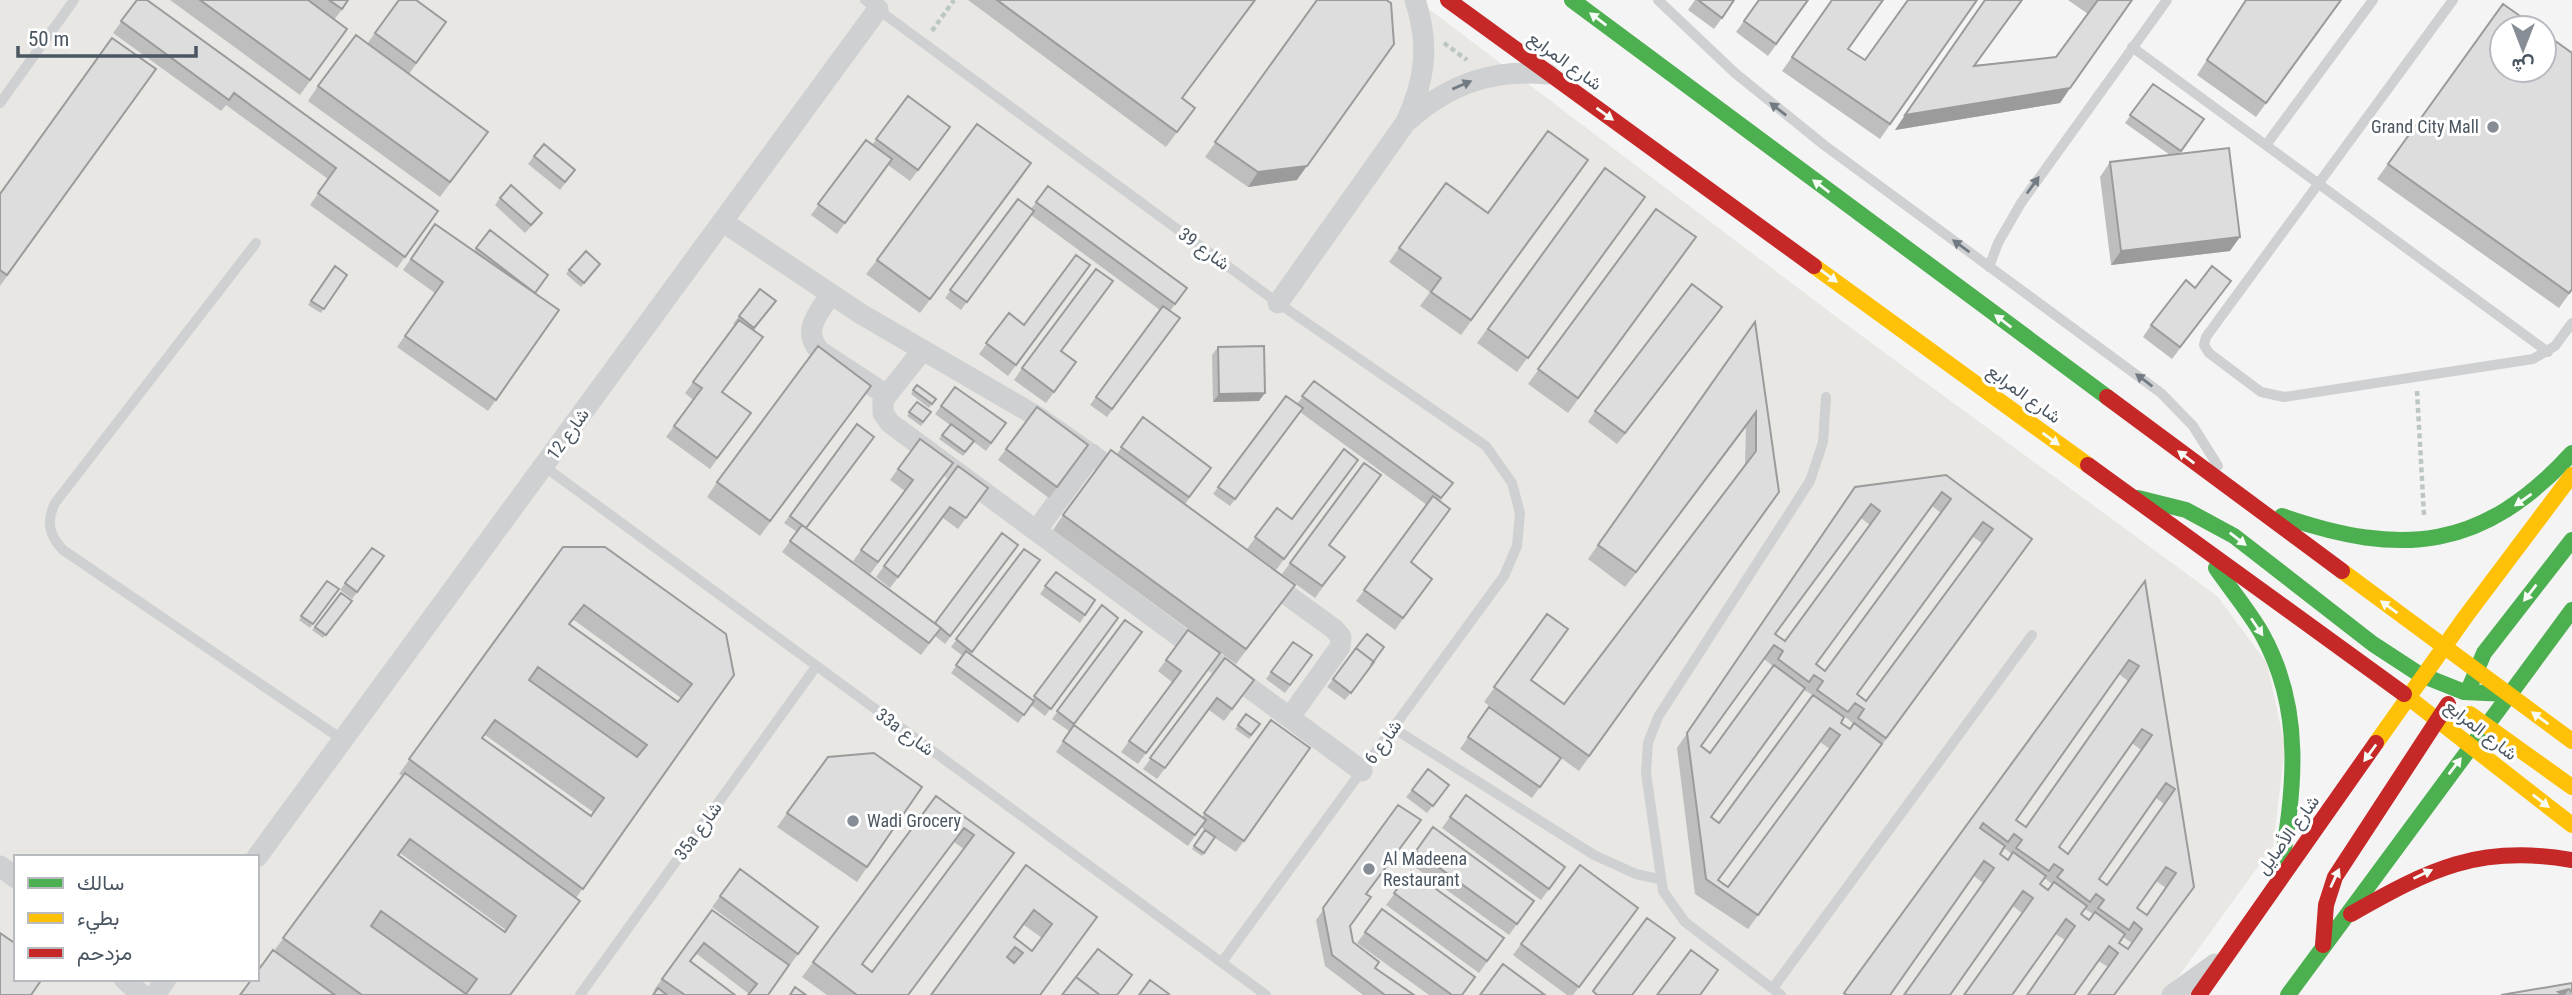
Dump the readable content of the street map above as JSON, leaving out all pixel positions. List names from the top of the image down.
{
  "streets": {
    "main road": ["شارع المرابع", "شارع الأصايل"],
    "street": ["شارع 12"],
    "lane": [
      "شارع 39",
      "33a شارع",
      "شارع 6",
      "35a شارع"
    ]
  },
  "crossings": [
    ["شارع المرابع", "شارع الأصايل"],
    ["شارع 39", "شارع 12"],
    ["شارع 39", "شارع 6"],
    ["شارع 12", "33a شارع"],
    ["33a شارع", "شارع 6"],
    ["33a شارع", "35a شارع"]
  ],
  "places": ["Grand City Mall", "Wadi Grocery", "Al Madeena Restaurant"],
  "legend": ["سالك", "بطيء", "مزدحم"],
  "scale_bar": "50 m",
  "north": "bottom"
}
